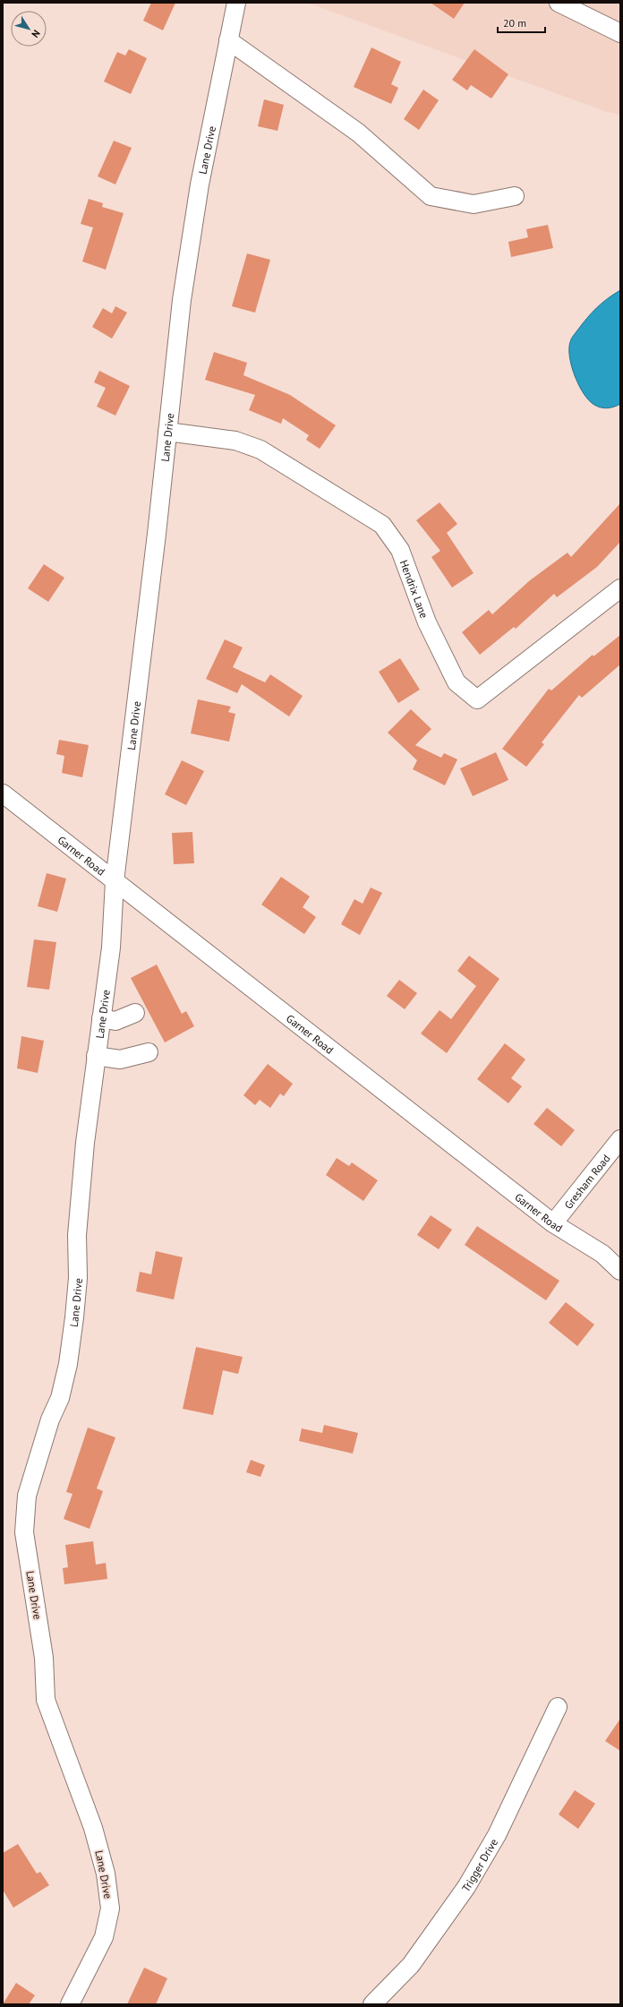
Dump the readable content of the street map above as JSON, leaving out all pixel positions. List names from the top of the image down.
{
  "streets": {
    "street": [
      "Lane Drive",
      "Hendrix Lane",
      "Garner Road",
      "Gresham Road",
      "Trigger Drive"
    ]
  },
  "crossings": [
    ["Lane Drive", "Hendrix Lane"],
    ["Lane Drive", "Garner Road"],
    ["Garner Road", "Gresham Road"]
  ],
  "scale_bar": "20 m",
  "north": "bottom right"
}
